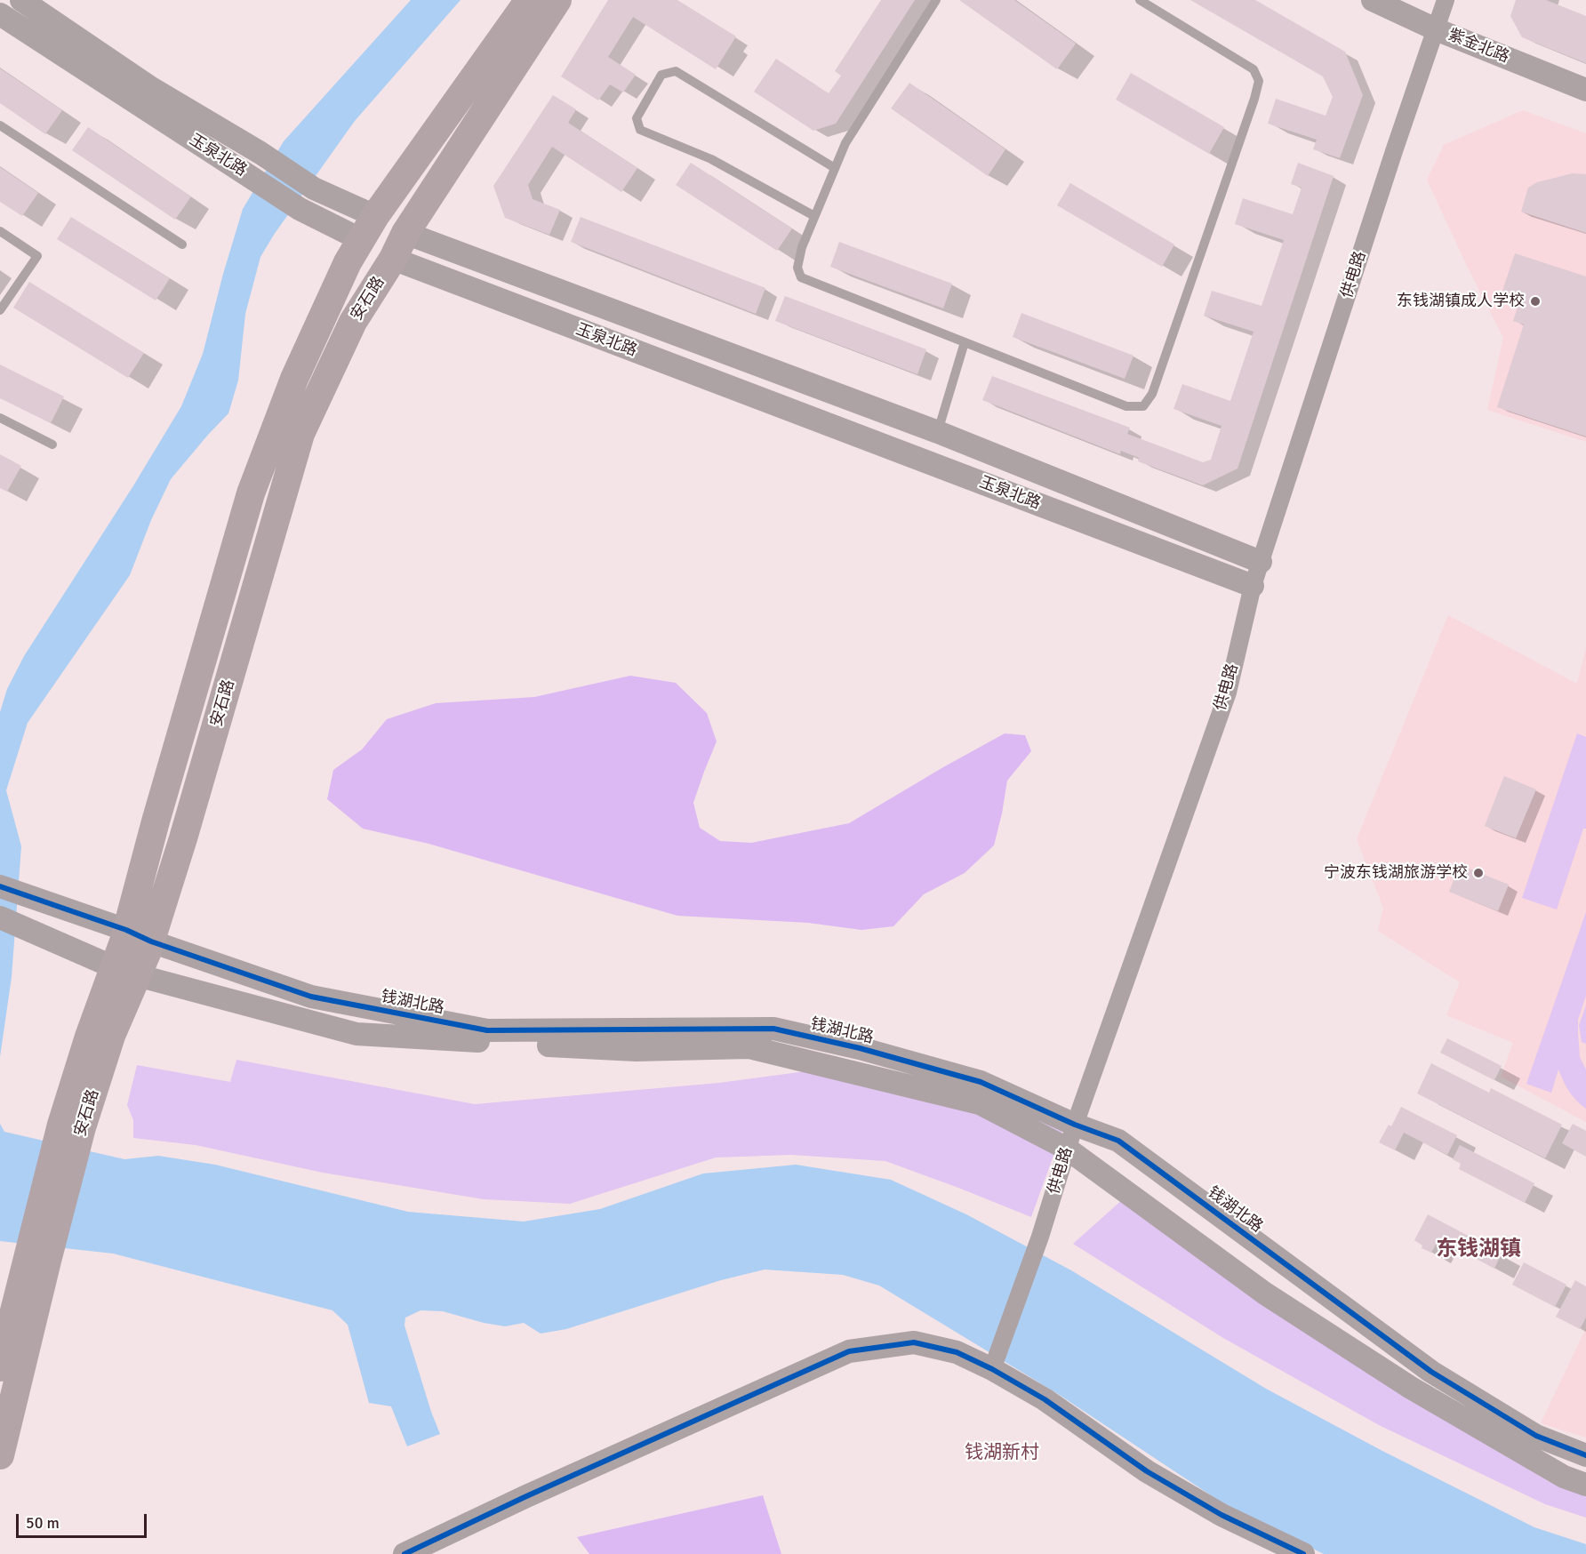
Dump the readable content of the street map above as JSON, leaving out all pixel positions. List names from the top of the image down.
{
  "streets": {
    "main road": ["玉泉北路", "安石路"],
    "street": ["紫金北路", "供电路", "钱湖北路"]
  },
  "crossings": [
    ["紫金北路", "供电路"],
    ["玉泉北路", "供电路"],
    ["玉泉北路", "安石路"],
    ["供电路", "钱湖北路"],
    ["安石路", "钱湖北路"]
  ],
  "districts": ["东钱湖镇", "钱湖新村"],
  "places": ["东钱湖镇成人学校", "宁波东钱湖旅游学校"],
  "scale_bar": "50 m"
}
